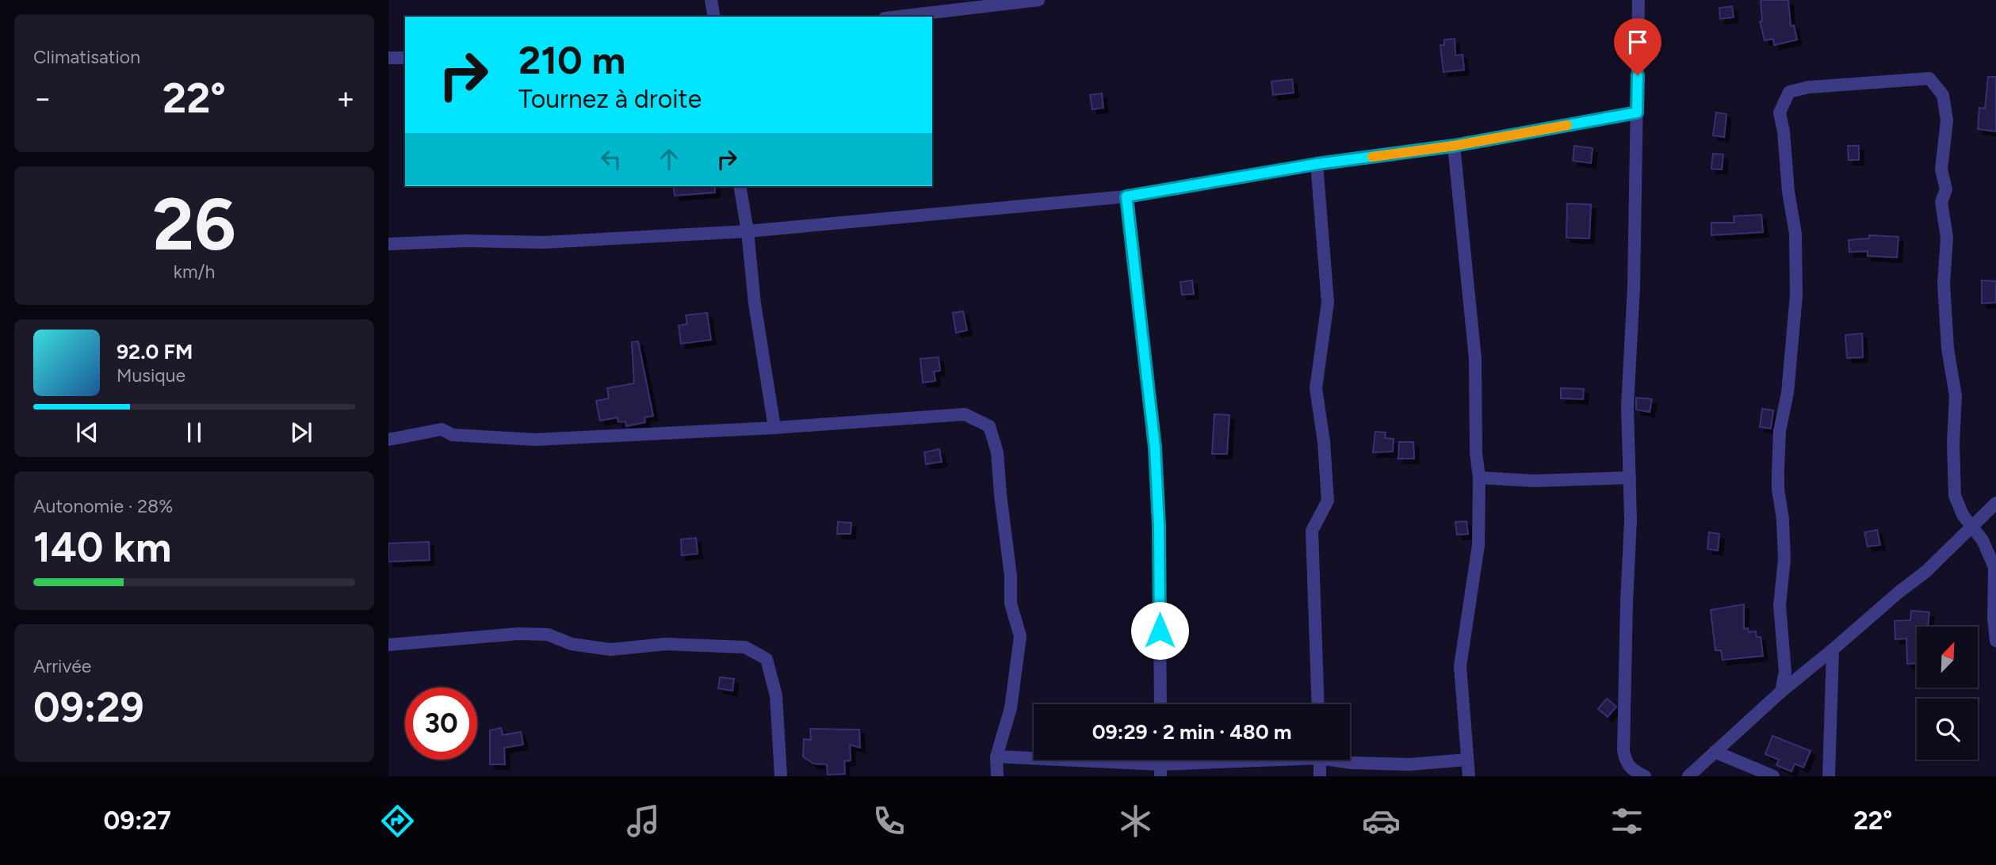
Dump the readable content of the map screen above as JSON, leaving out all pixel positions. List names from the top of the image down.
{
  "north": "top right",
  "page": {
    "tile": [
      "Climatisation",
      ["26", "km/h"],
      ["Autonomie · 28%", "140 km"],
      ["Arrivée", "09:29"]
    ],
    "turn": ["210 m", "Tournez à droite"],
    "heat": ["−", "22°", "+"],
    "song": ["92.0 FM", "Musique"],
    "limit": "30",
    "trip": "09:29 · 2 min · 480 m",
    "tabs": ["09:27", "22°"]
  }
}
